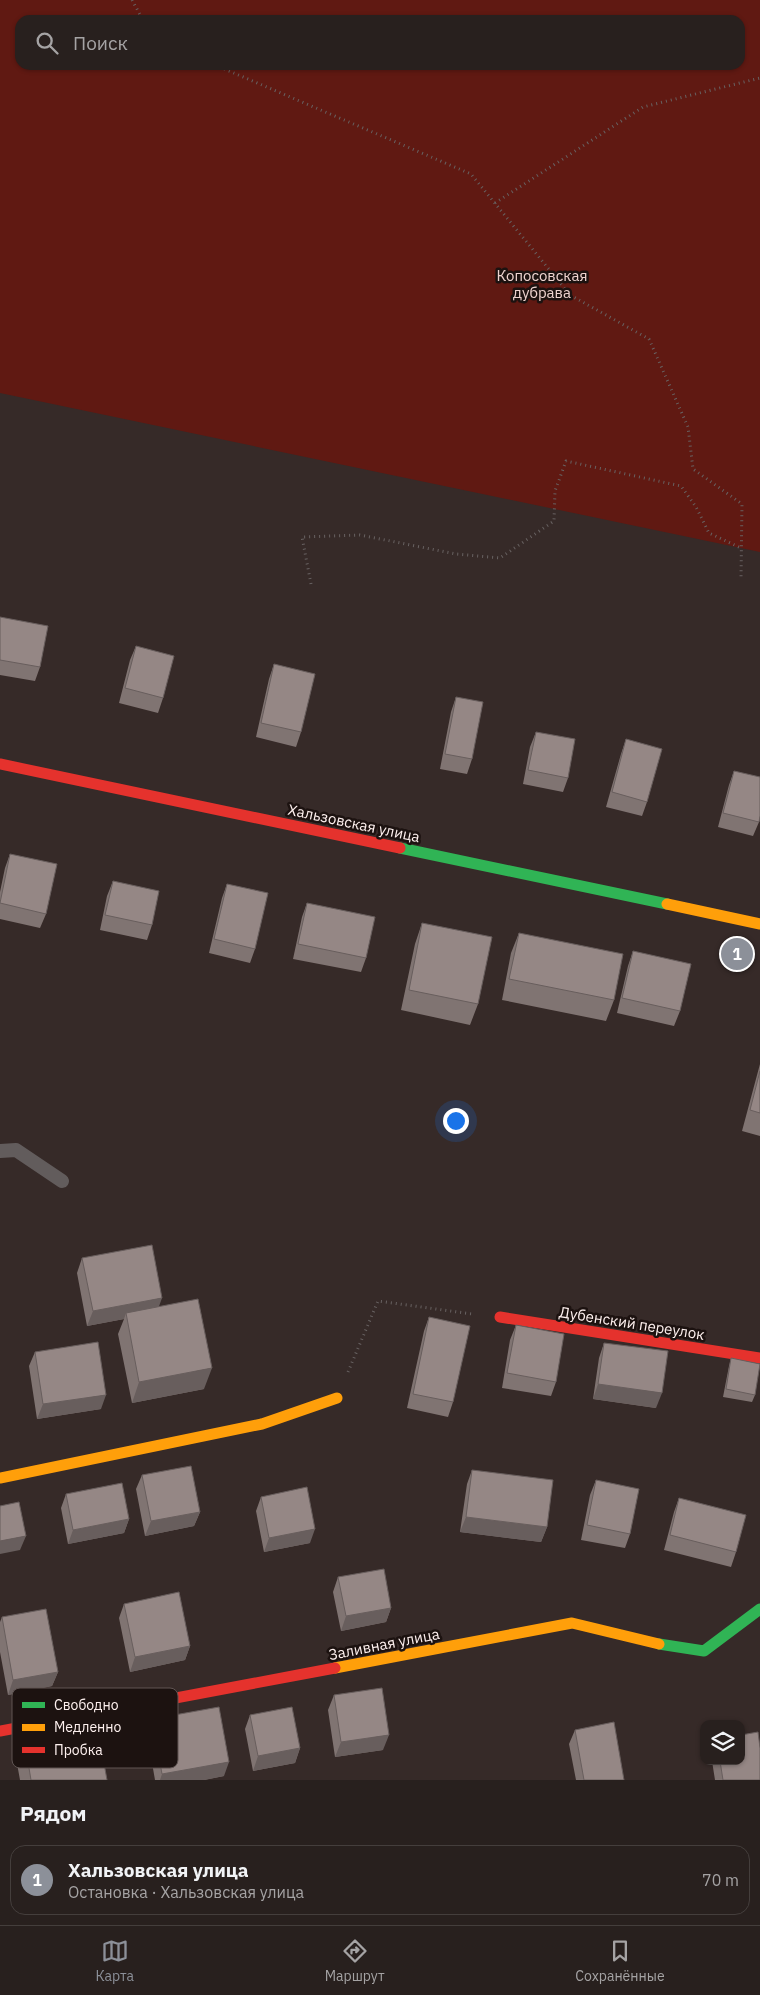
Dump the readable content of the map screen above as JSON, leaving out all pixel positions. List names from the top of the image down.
{
  "streets": {
    "street": ["Хальзовская улица", "Дубенский переулок", "Заливная улица"]
  },
  "parks": ["Копосовская дубрава"],
  "legend": ["Свободно", "Медленно", "Пробка"],
  "page": {
    "search": "Поиск",
    "pins": "1",
    "heading": "Рядом",
    "list": [
      {
        "mark": "1",
        "name": "Хальзовская улица",
        "note": "Остановка · Хальзовская улица",
        "value": "70 m"
      }
    ],
    "nav": ["Карта", "Маршрут", "Сохранённые"]
  }
}
